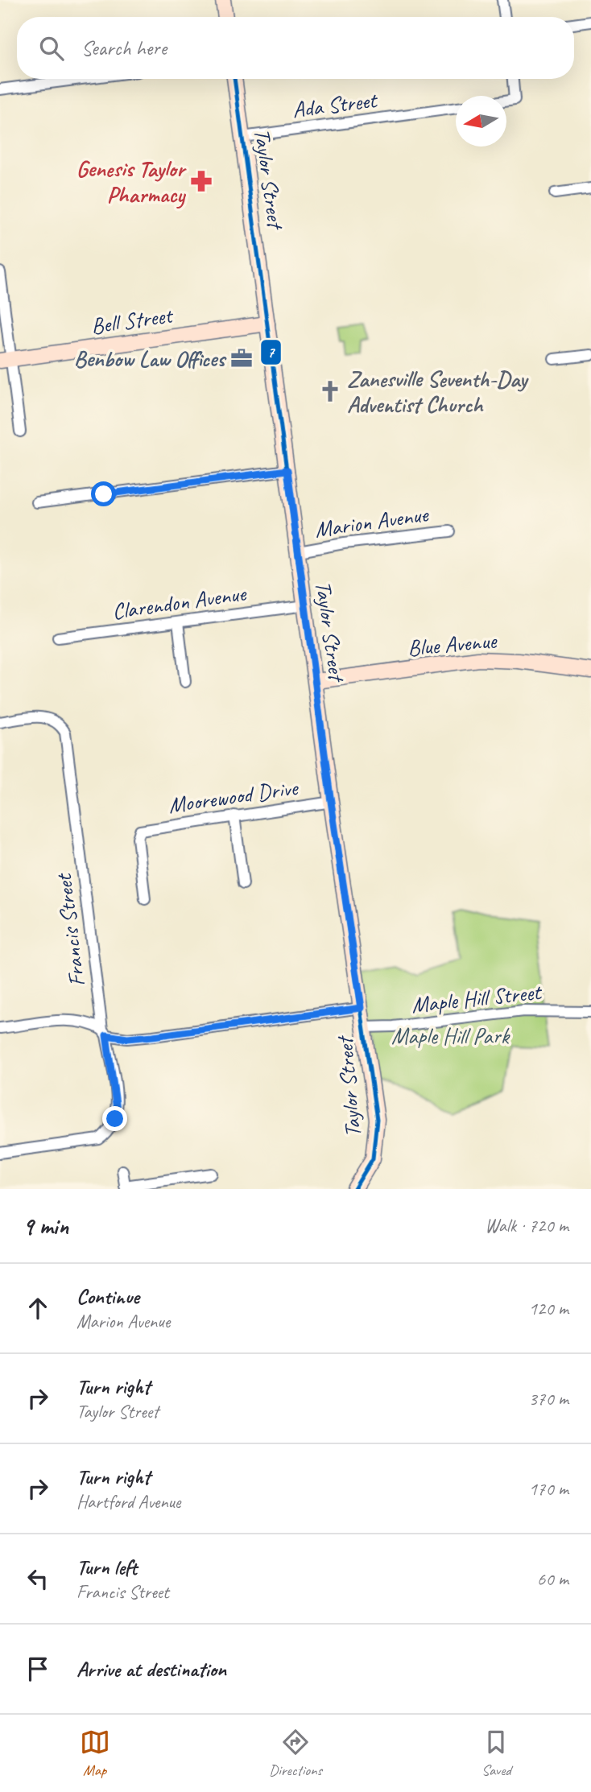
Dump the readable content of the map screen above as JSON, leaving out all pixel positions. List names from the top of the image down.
{
  "streets": {
    "street": [
      "Ada Street",
      "Taylor Street",
      "Bell Street",
      "Marion Avenue",
      "Clarendon Avenue",
      "Blue Avenue",
      "Moorewood Drive",
      "Francis Street",
      "Maple Hill Street"
    ]
  },
  "crossings": [
    ["Ada Street", "Taylor Street"],
    ["Taylor Street", "Bell Street"],
    ["Taylor Street", "Marion Avenue"],
    ["Taylor Street", "Clarendon Avenue"],
    ["Taylor Street", "Blue Avenue"],
    ["Taylor Street", "Moorewood Drive"],
    ["Taylor Street", "Maple Hill Street"]
  ],
  "parks": ["Maple Hill Park"],
  "places": {
    "pharmacy": ["Genesis Taylor Pharmacy"],
    "office": ["Benbow Law Offices"],
    "church": ["Zanesville Seventh-Day Adventist Church"]
  },
  "lines": ["transit line 7"],
  "north": "left",
  "page": {
    "search": "Search here",
    "heading": ["9 min", "Walk · 720 m"],
    "list": [
      ["Continue", "Marion Avenue", "120 m"],
      ["Turn right", "Taylor Street", "370 m"],
      ["Turn right", "Hartford Avenue", "170 m"],
      ["Turn left", "Francis Street", "60 m"],
      "Arrive at destination"
    ],
    "nav": ["Map", "Directions", "Saved"]
  }
}
